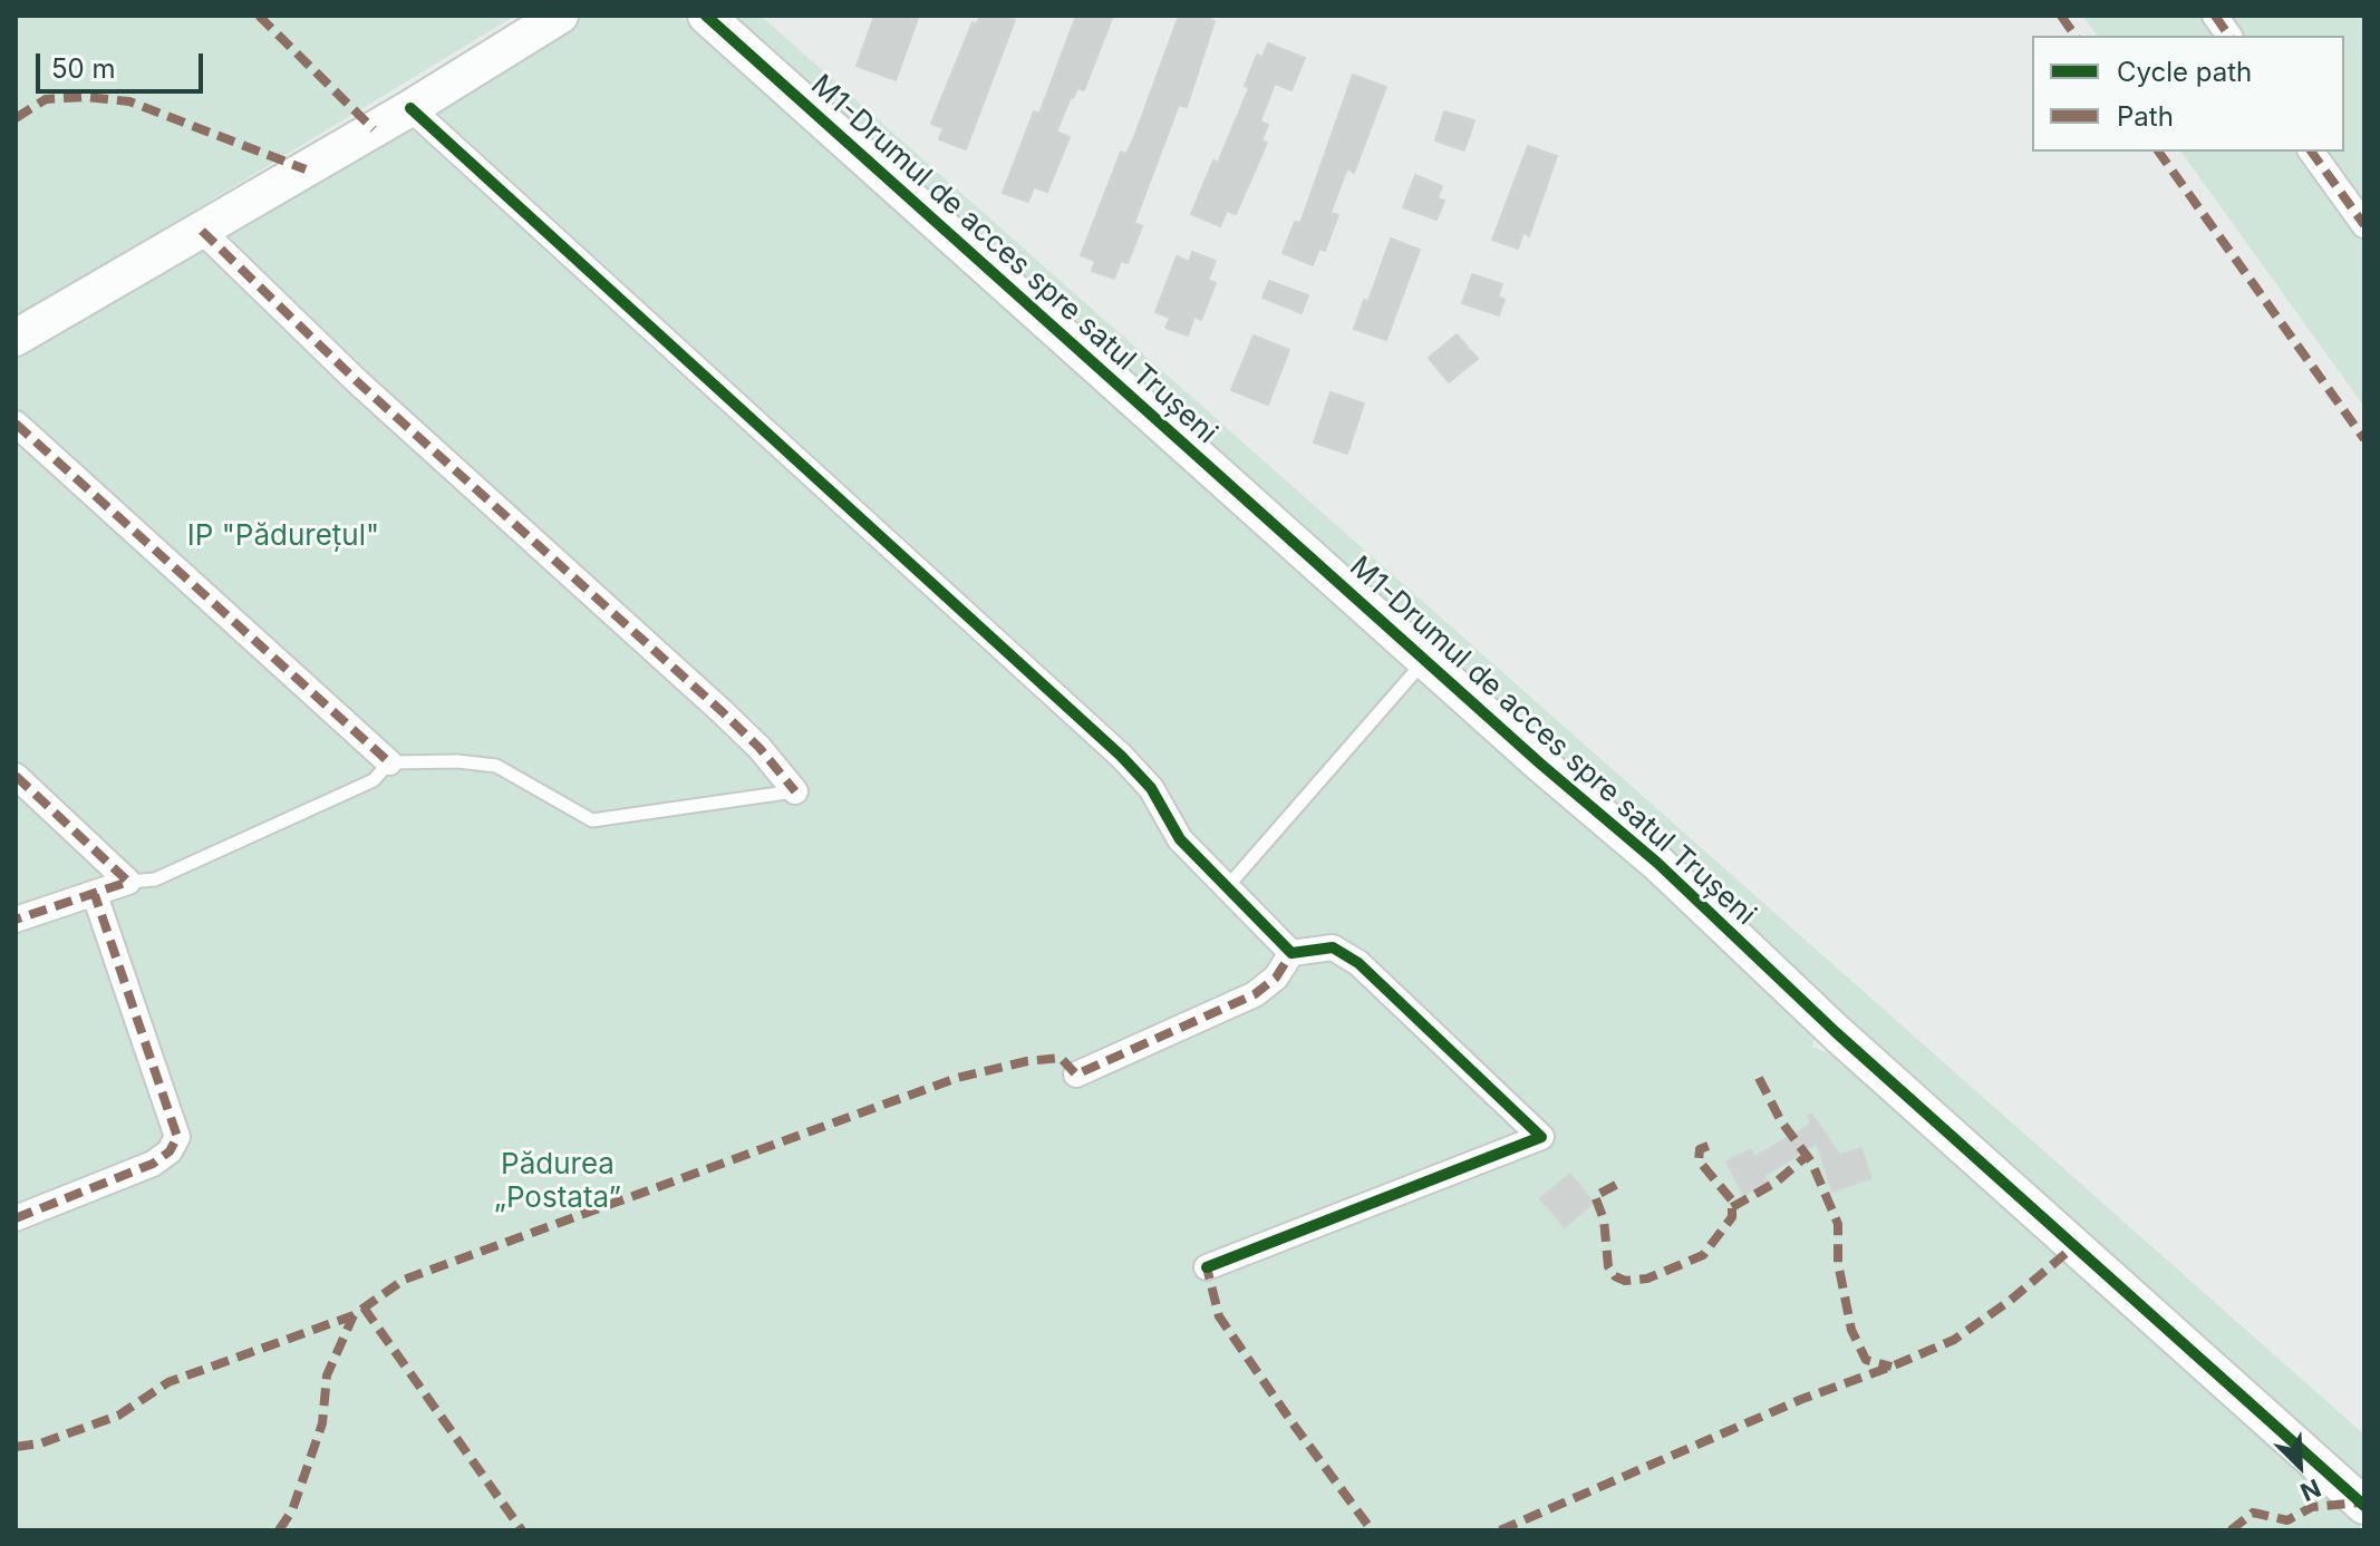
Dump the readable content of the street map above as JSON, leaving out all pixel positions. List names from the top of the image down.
{
  "streets": {
    "street": ["M1-Drumul de acces spre satul Trușeni"]
  },
  "parks": ["IP \"Pădurețul\"", "Pădurea „Postata”"],
  "legend": ["Cycle path", "Path"],
  "scale_bar": "50 m",
  "north": "bottom right"
}
